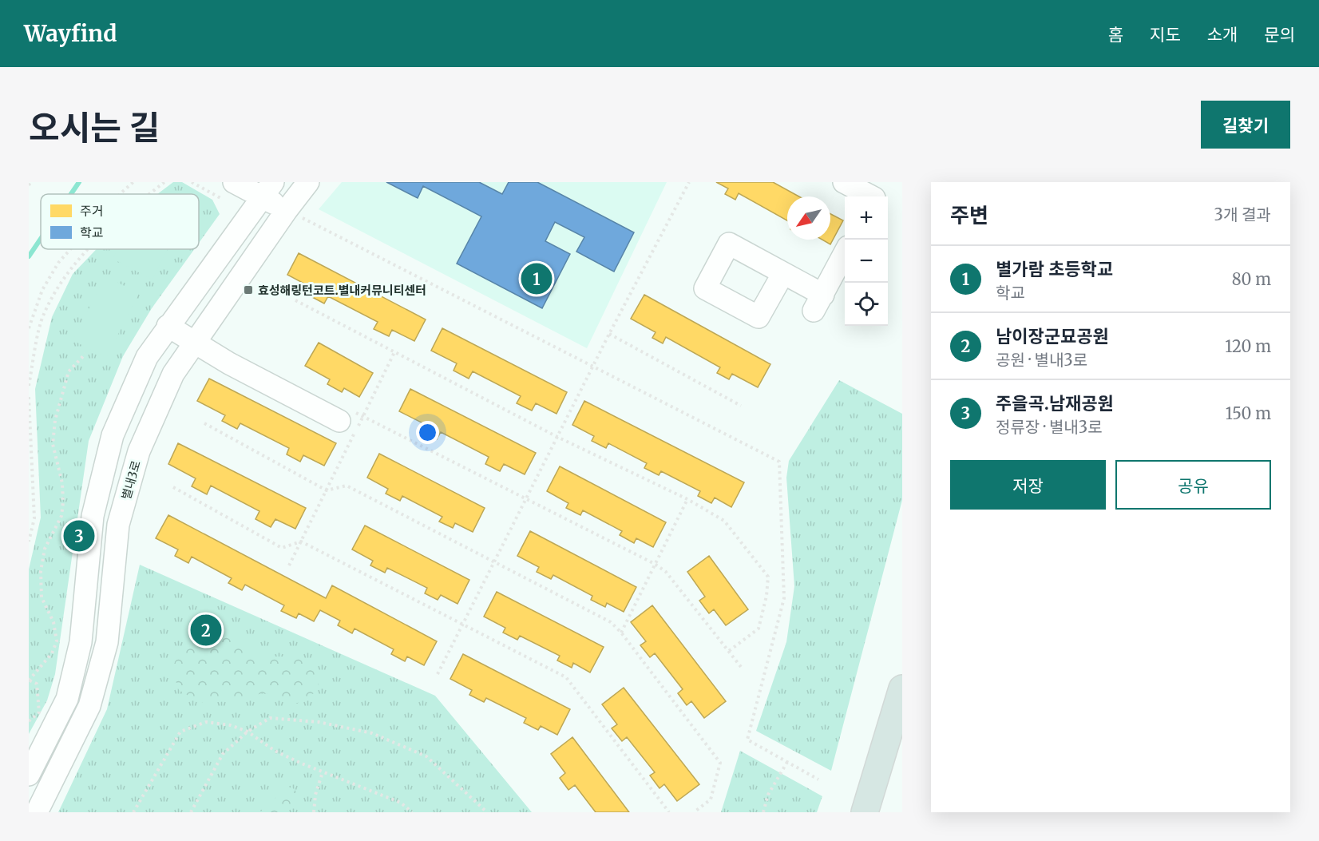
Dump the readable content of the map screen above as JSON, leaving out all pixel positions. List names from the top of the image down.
{
  "streets": {
    "street": ["별내3로"]
  },
  "places": {
    "transit": ["효성해링턴코트.별내커뮤니티센터"]
  },
  "legend": ["주거", "학교"],
  "north": "bottom left",
  "page": {
    "header": "Wayfind",
    "nav": [
      "홈",
      "지도",
      "소개",
      "문의"
    ],
    "title": "오시는 길",
    "buttons": [
      "길찾기",
      ["저장", "공유"]
    ],
    "heading": ["주변", "3개 결과"],
    "map_buttons": ["+", "−"],
    "list": [
      {
        "mark": "1",
        "name": "별가람 초등학교",
        "note": "학교",
        "value": "80 m"
      },
      {
        "mark": "2",
        "name": "남이장군묘공원",
        "note": "공원 · 별내3로",
        "value": "120 m"
      },
      {
        "mark": "3",
        "name": "주을곡.남재공원",
        "note": "정류장 · 별내3로",
        "value": "150 m"
      }
    ],
    "pins": ["1", "3", "2"]
  }
}
